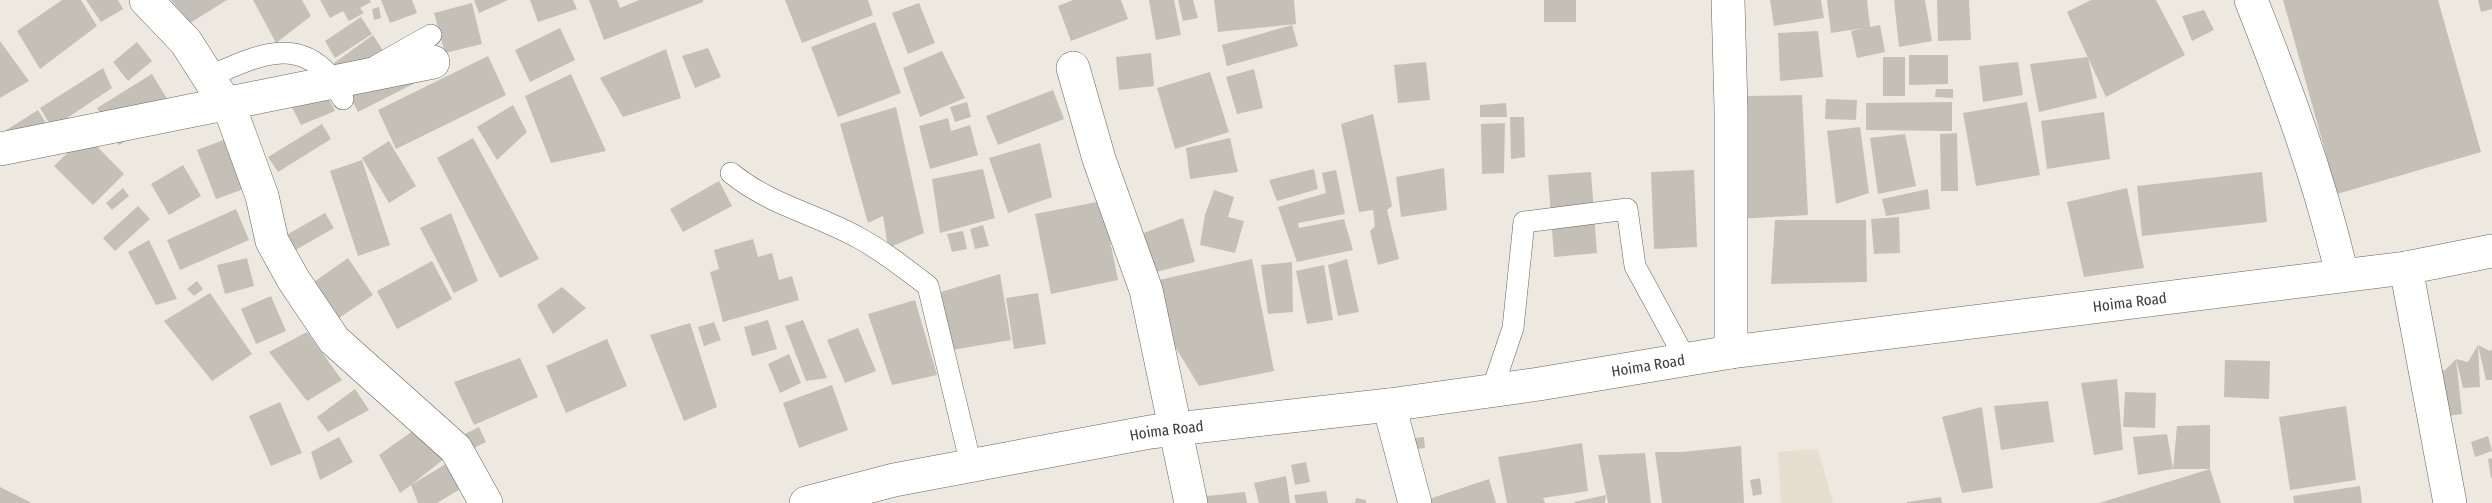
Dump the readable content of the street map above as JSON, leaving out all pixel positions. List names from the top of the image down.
{
  "streets": {
    "street": ["Hoima Road"]
  }
}
